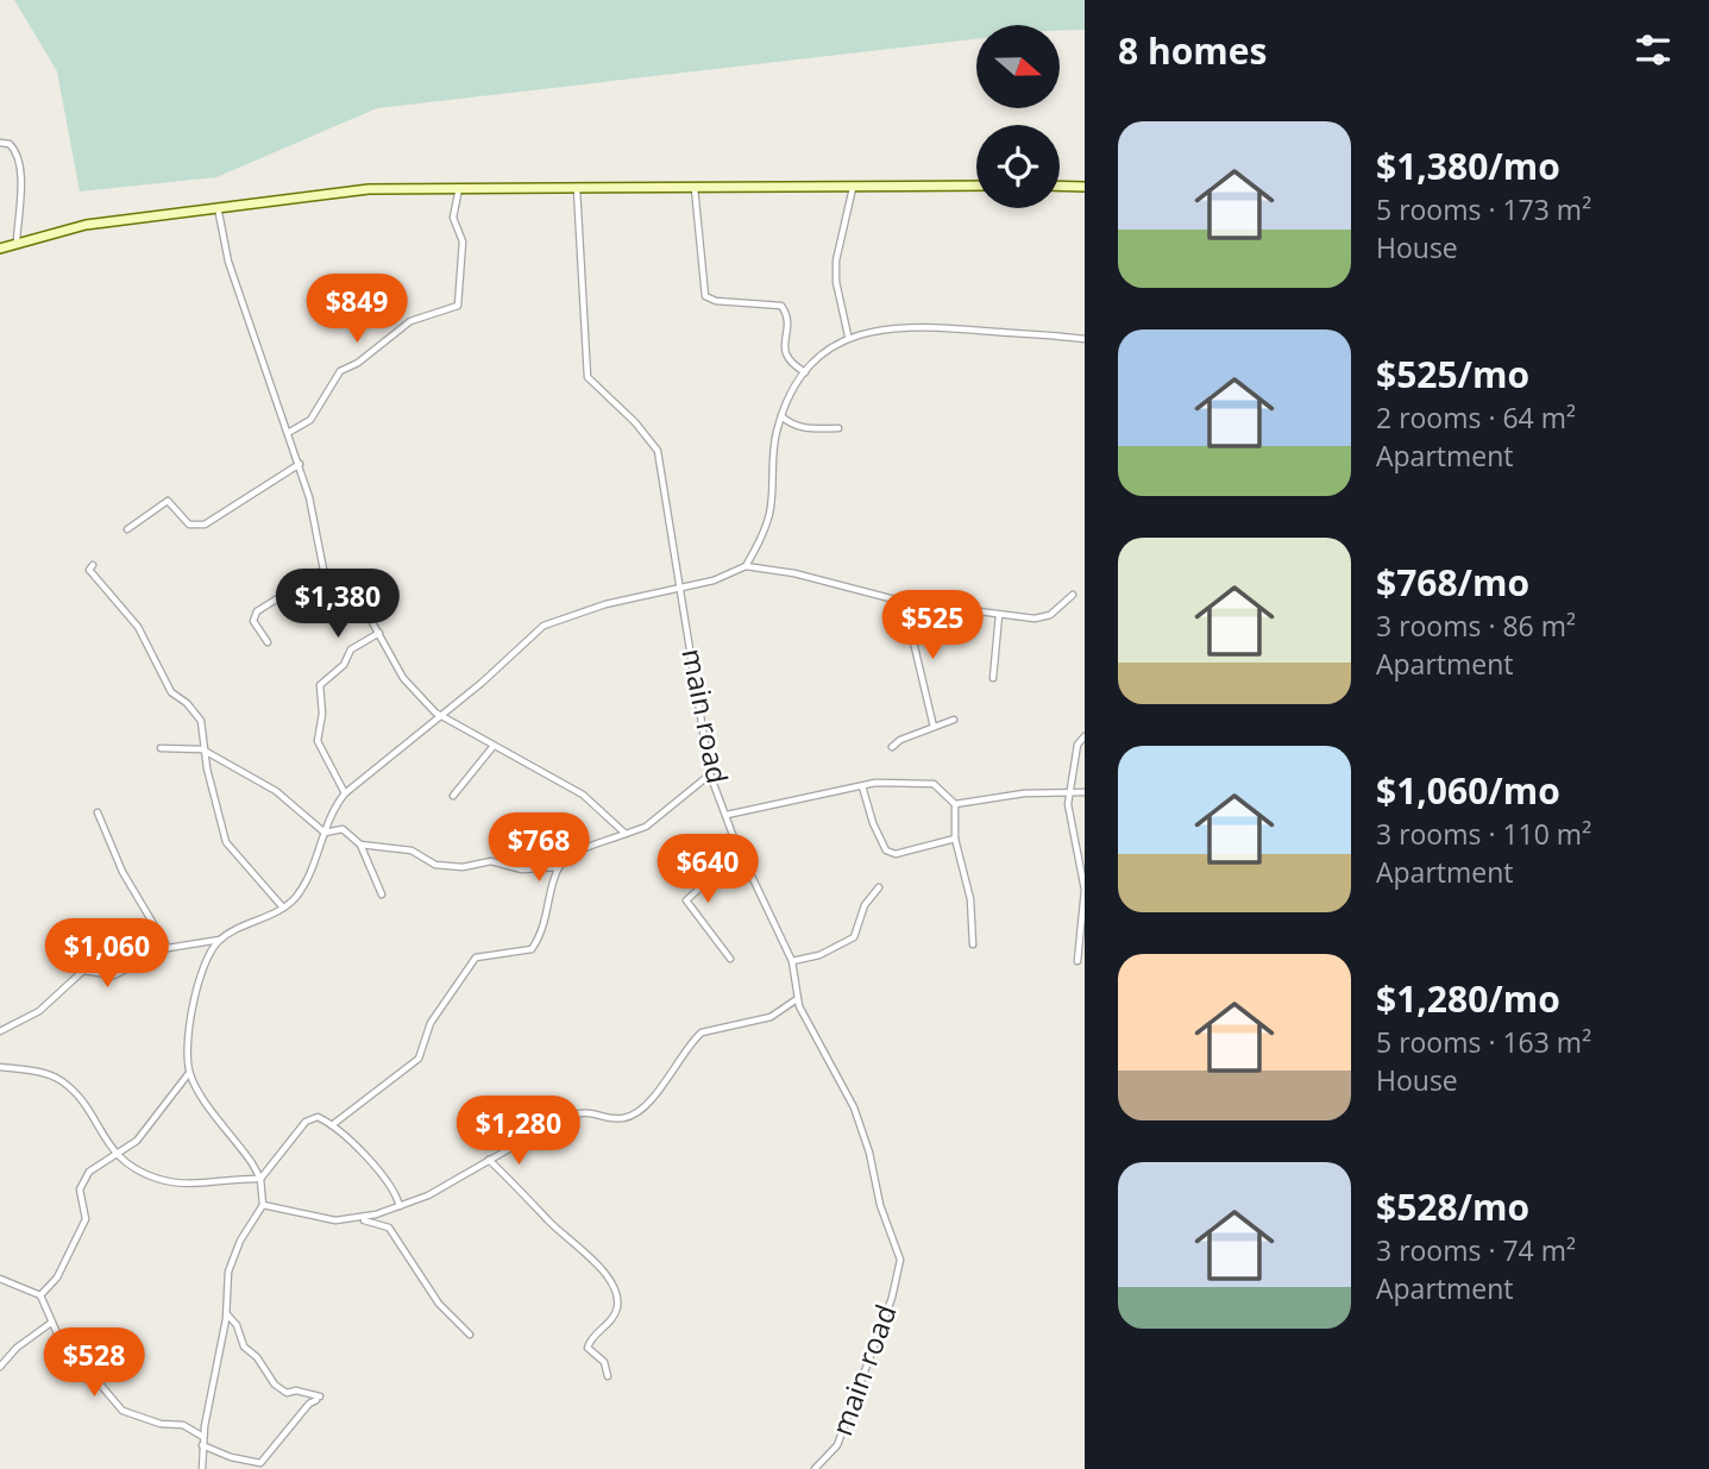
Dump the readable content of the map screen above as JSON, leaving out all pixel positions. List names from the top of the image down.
{
  "streets": {
    "street": ["main road"]
  },
  "north": "right",
  "page": {
    "heading": "8 homes",
    "list": [
      {
        "name": "$1,380/mo",
        "note": "5 rooms · 173 m² · House"
      },
      {
        "name": "$525/mo",
        "note": "2 rooms · 64 m² · Apartment"
      },
      {
        "name": "$768/mo",
        "note": "3 rooms · 86 m² · Apartment"
      },
      {
        "name": "$1,060/mo",
        "note": "3 rooms · 110 m² · Apartment"
      },
      {
        "name": "$1,280/mo",
        "note": "5 rooms · 163 m² · House"
      },
      {
        "name": "$528/mo",
        "note": "3 rooms · 74 m² · Apartment"
      }
    ],
    "price": [
      "$849",
      "$1,380",
      "$525",
      "$768",
      "$640",
      "$1,060",
      "$1,280",
      "$528"
    ]
  }
}
